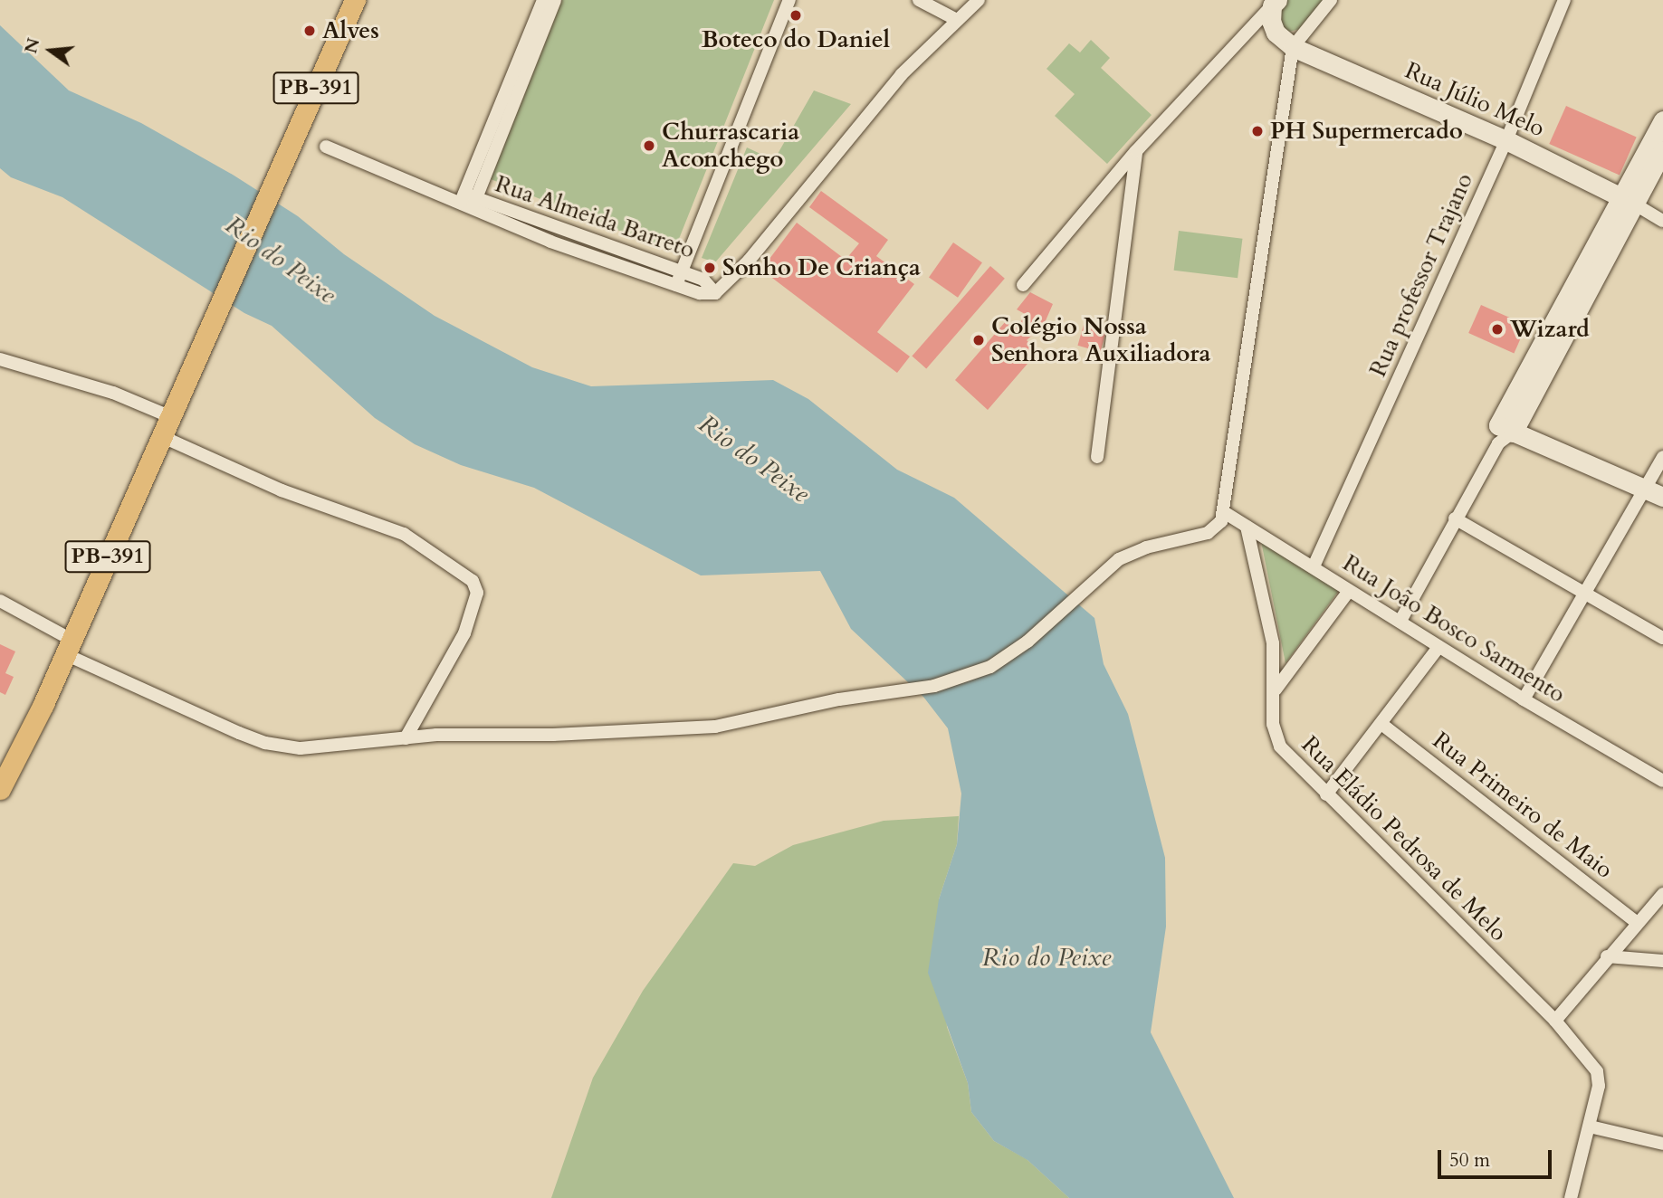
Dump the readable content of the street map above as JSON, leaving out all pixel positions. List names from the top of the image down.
{
  "streets": {
    "main road": ["PB-391"],
    "street": [
      "Rua Júlio Melo",
      "Rua Almeida Barreto",
      "Rua professor Trajano",
      "Rua João Bosco Sarmento",
      "Rua Primeiro de Maio",
      "Rua Eládio Pedrosa de Melo"
    ]
  },
  "crossings": [
    ["Rua Júlio Melo", "Rua professor Trajano"],
    ["Rua professor Trajano", "Rua João Bosco Sarmento"],
    ["Rua João Bosco Sarmento", "Rua Eládio Pedrosa de Melo"]
  ],
  "water": ["Rio do Peixe"],
  "places": [
    "Boteco do Daniel",
    "Alves",
    "PH Supermercado",
    "Churrascaria Aconchego",
    "Sonho De Criança",
    "Wizard",
    "Colégio Nossa Senhora Auxiliadora"
  ],
  "scale_bar": "50 m",
  "north": "left"
}
